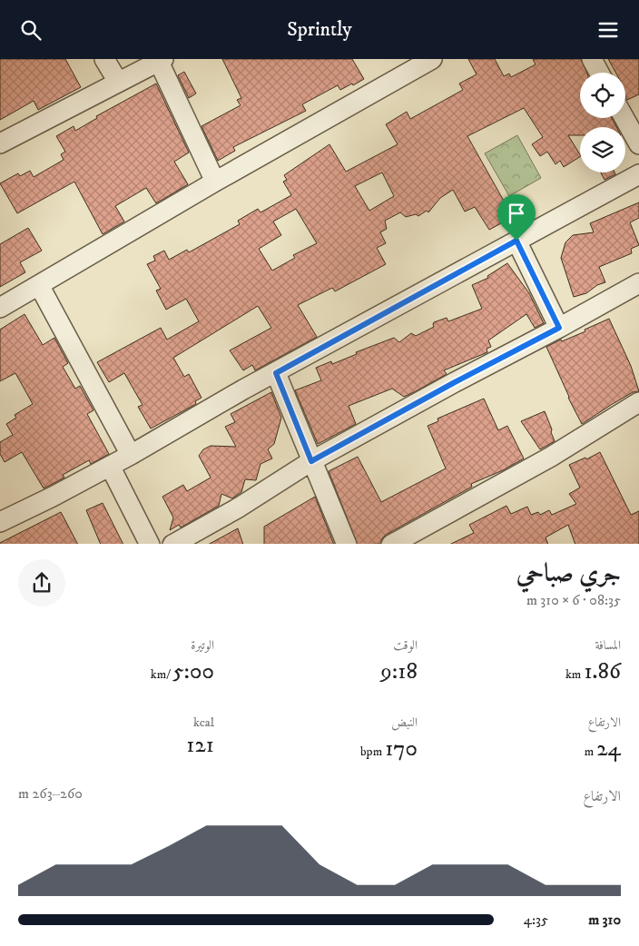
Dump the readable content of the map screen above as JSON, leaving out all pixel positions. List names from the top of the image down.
{
  "page": {
    "header": "Sprintly",
    "heading": ["جري صباحي", "08:35 · 6 × 310 m"],
    "stats": [
      ["المسافة", "1.86 km"],
      ["الوقت", "9:18"],
      ["الوتيرة", "5:00 /km"],
      ["الارتفاع", "24 m"],
      ["النبض", "170 bpm"],
      ["kcal", "121"]
    ],
    "chart": ["الارتفاع", "260–263 m"],
    "list": [
      {
        "name": "310 m",
        "note": "4:35"
      }
    ]
  }
}
